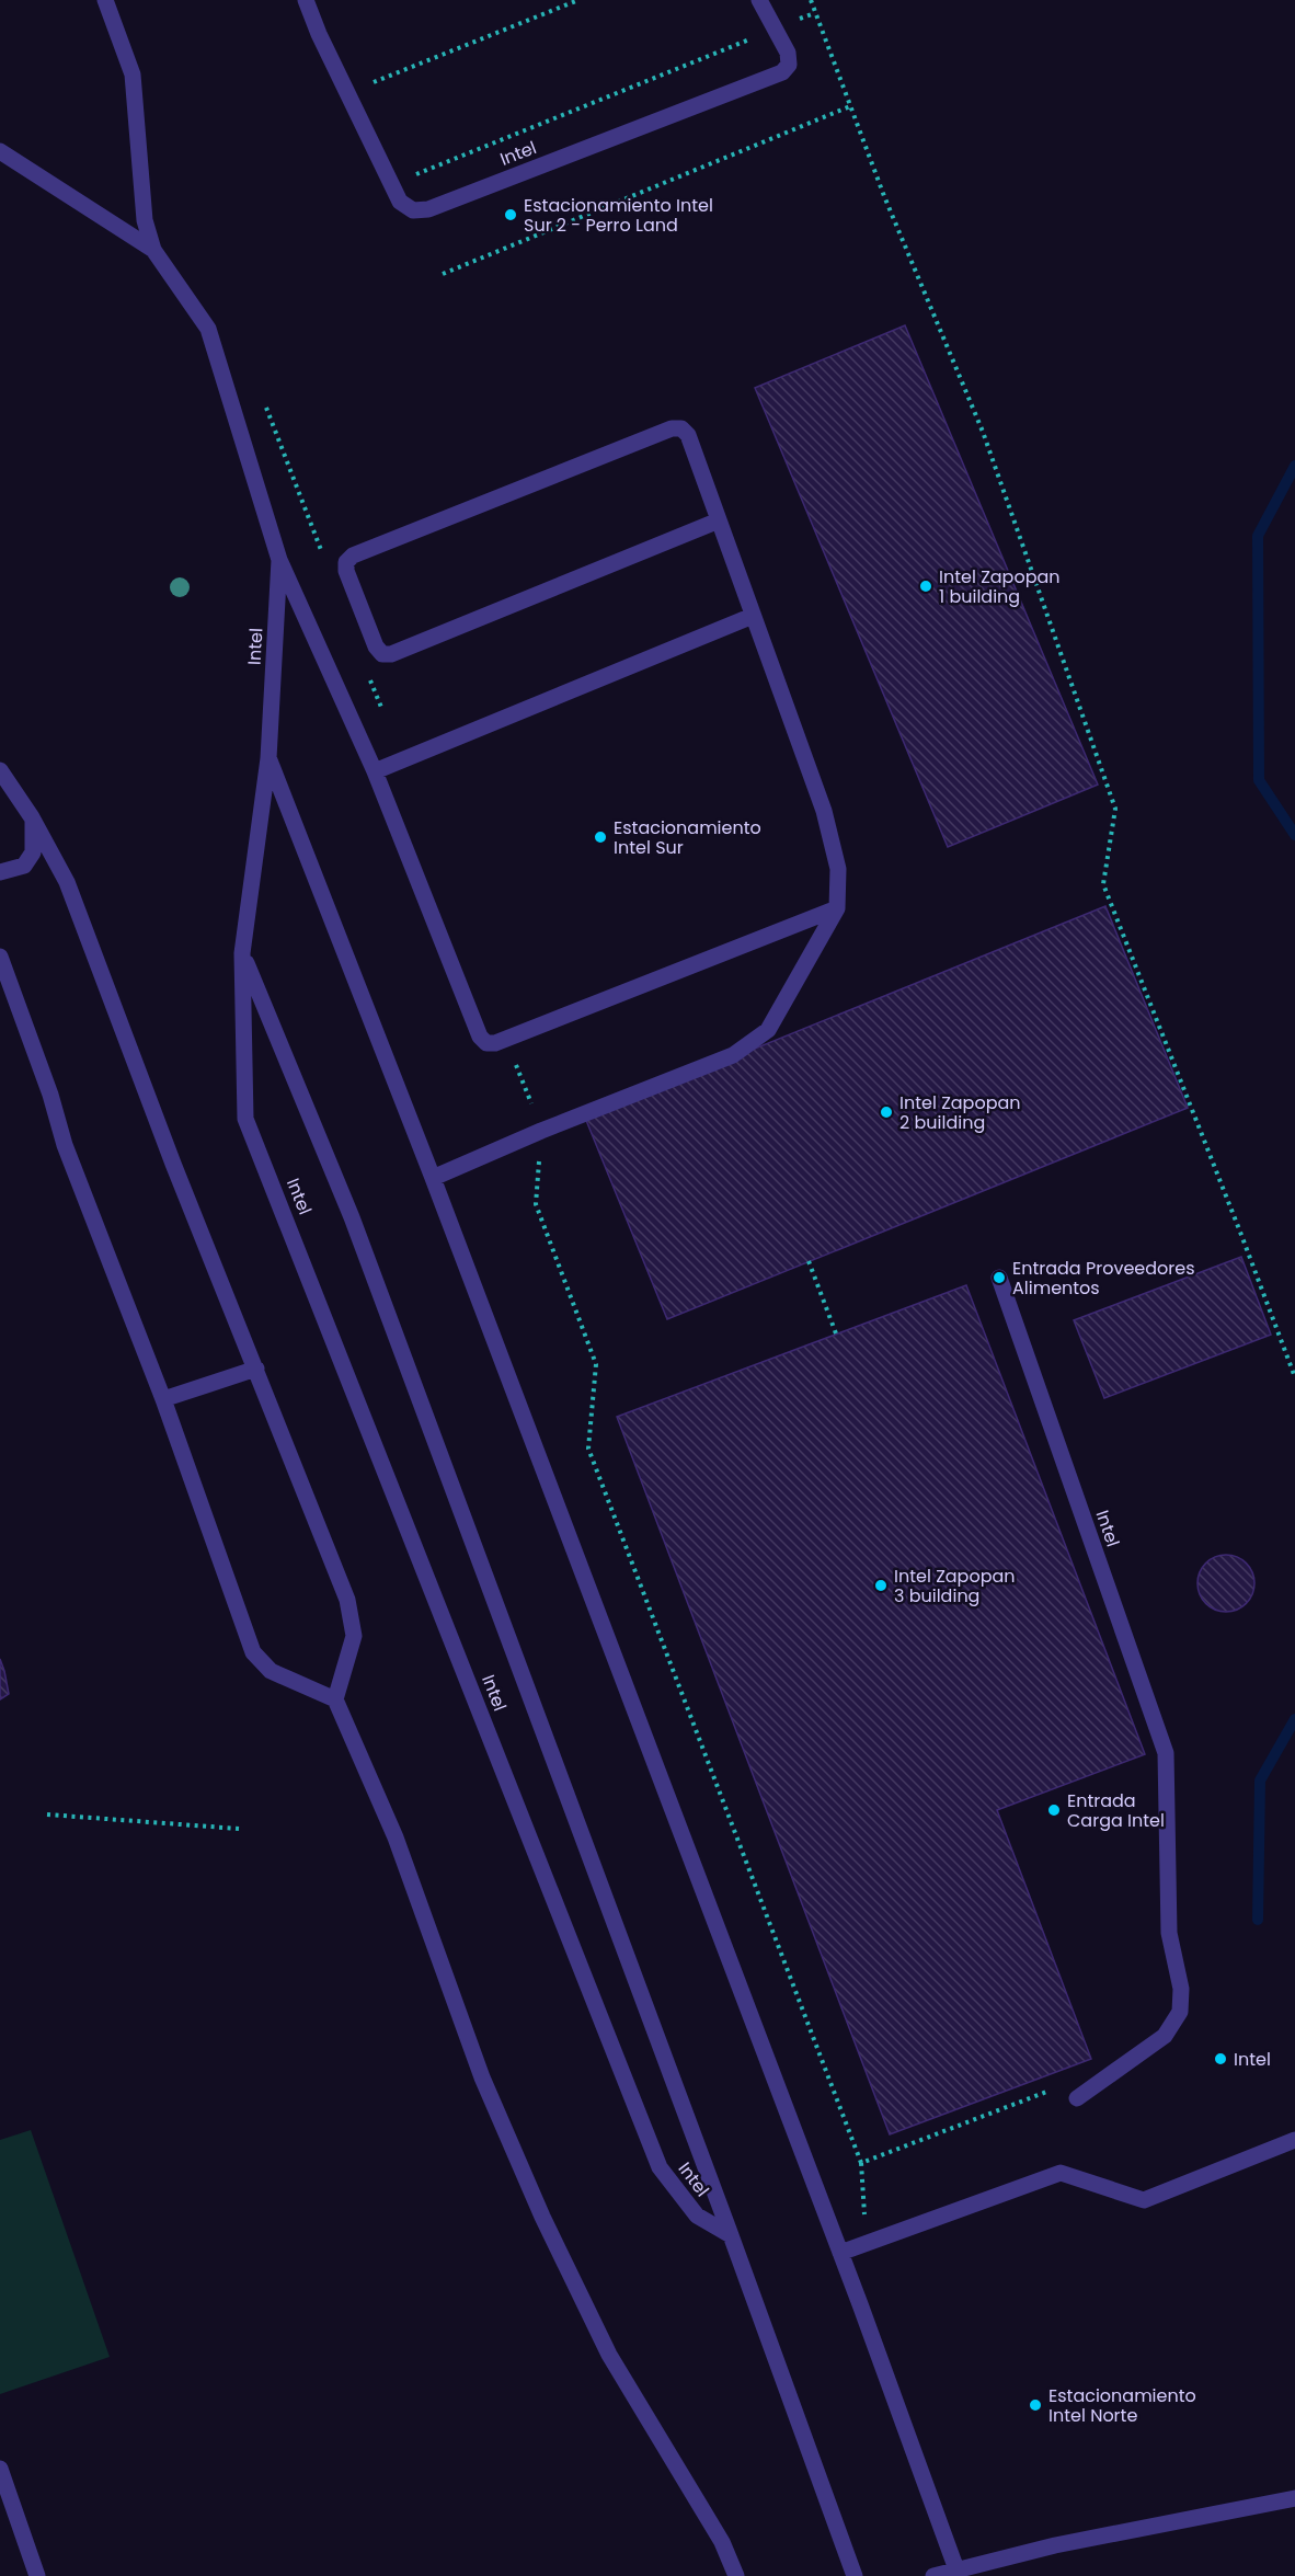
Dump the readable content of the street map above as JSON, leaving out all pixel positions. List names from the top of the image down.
{
  "streets": {
    "lane": ["Intel"]
  },
  "places": [
    "Estacionamiento Intel Sur 2 - Perro Land",
    "Intel Zapopan 1 building",
    "Estacionamiento Intel Sur",
    "Intel Zapopan 2 building",
    "Entrada Proveedores Alimentos",
    "Intel Zapopan 3 building",
    "Entrada Carga Intel",
    "Intel",
    "Estacionamiento Intel Norte"
  ]
}
